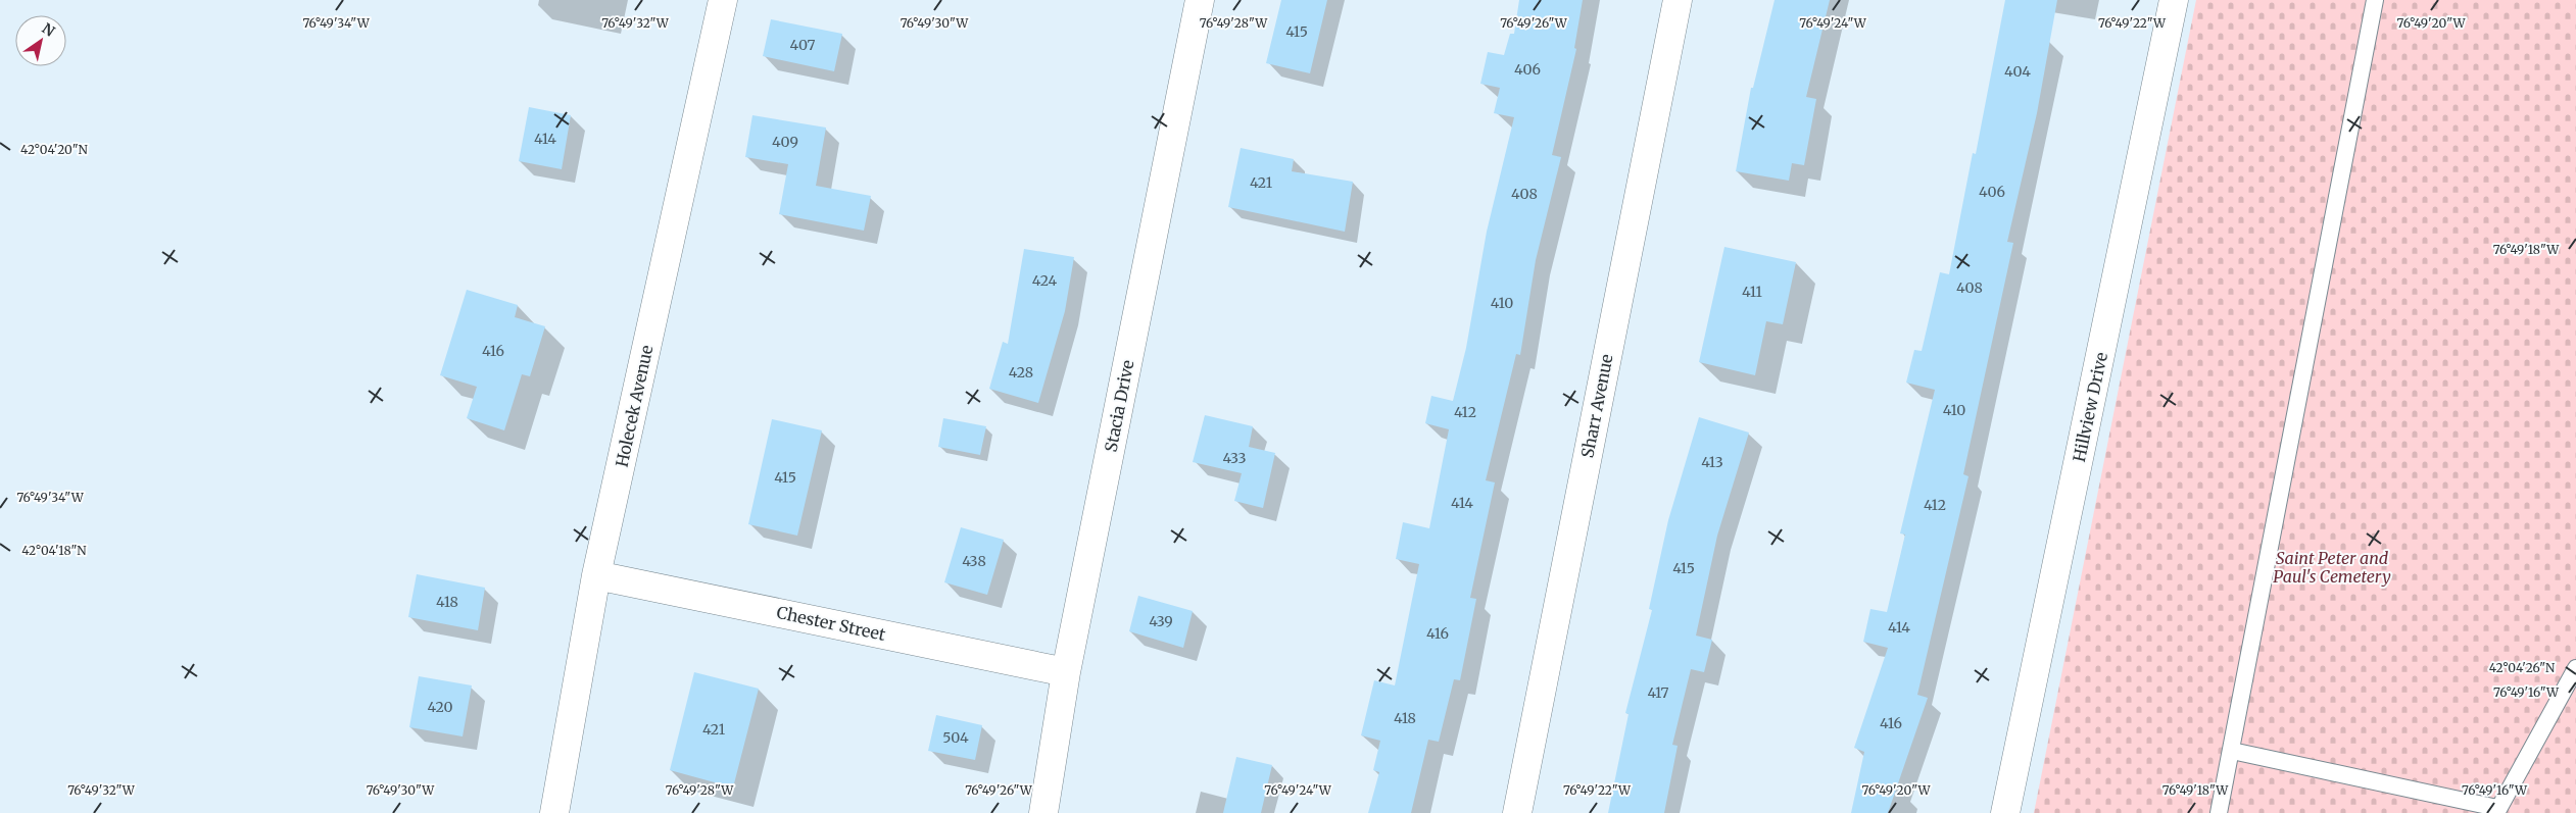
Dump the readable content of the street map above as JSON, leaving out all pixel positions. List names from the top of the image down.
{
  "streets": {
    "street": [
      "Holecek Avenue",
      "Stacia Drive",
      "Sharr Avenue",
      "Hillview Drive",
      "Chester Street"
    ]
  },
  "crossings": [
    ["Holecek Avenue", "Chester Street"],
    ["Stacia Drive", "Chester Street"]
  ],
  "parks": ["Saint Peter and Paul's Cemetery"],
  "house_numbers": [
    "415",
    "407",
    "406",
    "404",
    "414",
    "409",
    "421",
    "406",
    "408",
    "424",
    "408",
    "411",
    "410",
    "416",
    "428",
    "410",
    "412",
    "433",
    "413",
    "415",
    "414",
    "412",
    "438",
    "415",
    "418",
    "439",
    "414",
    "416",
    "417",
    "420",
    "418",
    "416",
    "421",
    "504"
  ],
  "north": "top right",
  "coordinates": [
    "76°49'34\"W",
    "76°49'32\"W",
    "76°49'30\"W",
    "76°49'28\"W",
    "76°49'26\"W",
    "76°49'22\"W",
    "76°49'20\"W",
    "76°49'24\"W",
    "42°04'20\"N",
    "76°49'18\"W",
    "42°04'18\"N",
    "42°04'26\"N",
    "76°49'16\"W"
  ]
}
